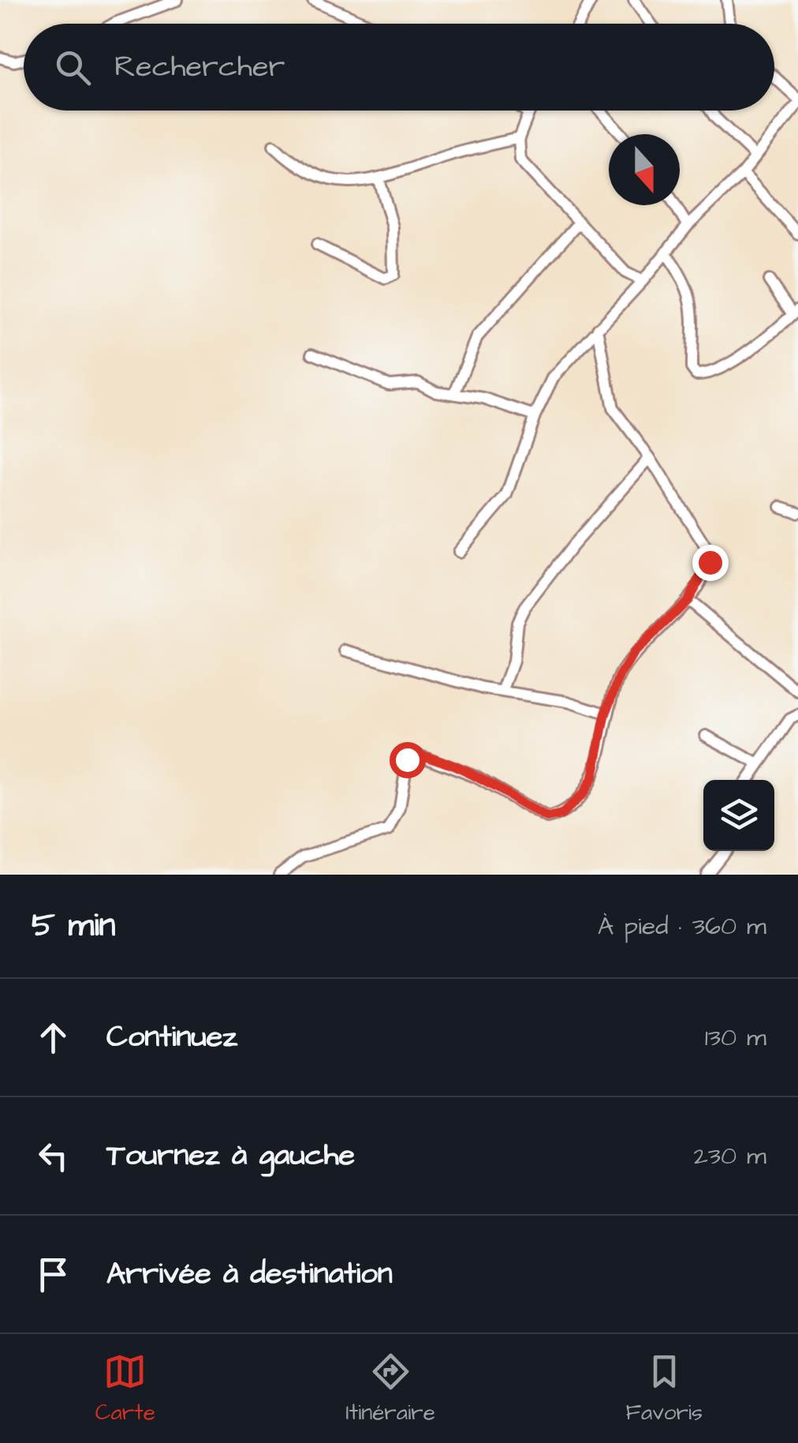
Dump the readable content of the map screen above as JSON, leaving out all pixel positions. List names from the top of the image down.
{
  "north": "bottom",
  "page": {
    "search": "Rechercher",
    "heading": ["5 min", "À pied · 360 m"],
    "list": [
      ["Continuez", "130 m"],
      ["Tournez à gauche", "230 m"],
      "Arrivée à destination"
    ],
    "nav": ["Carte", "Itinéraire", "Favoris"]
  }
}
